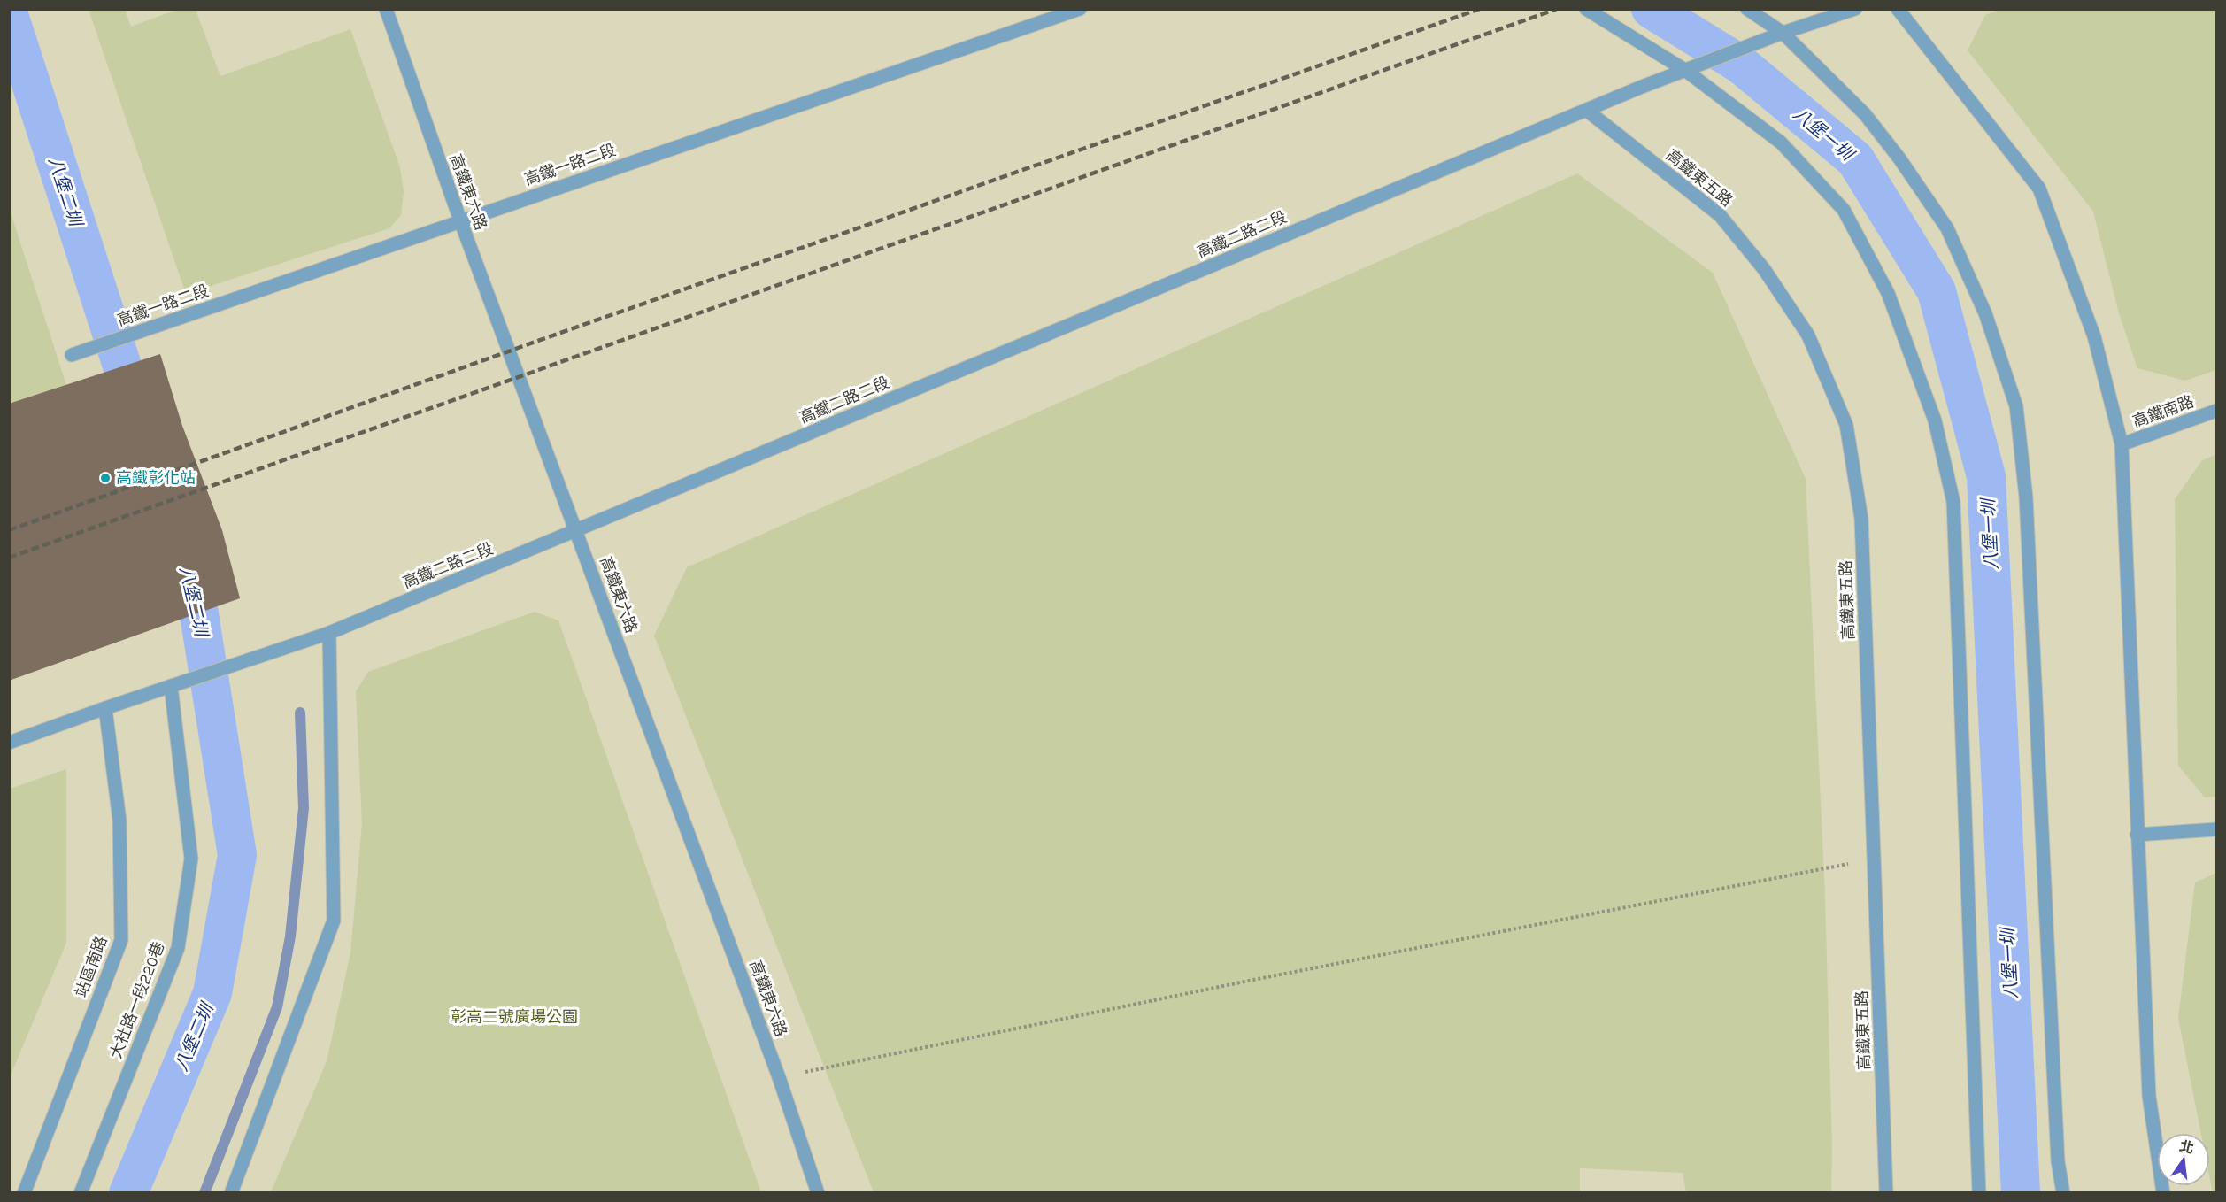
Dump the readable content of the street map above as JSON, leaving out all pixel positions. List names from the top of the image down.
{
  "streets": {
    "street": [
      "高鐵一路二段",
      "高鐵東五路",
      "高鐵東六路",
      "高鐵二路二段",
      "高鐵南路",
      "站區南路",
      "大社路一段220巷"
    ]
  },
  "crossings": [
    ["高鐵一路二段", "高鐵東六路"],
    ["高鐵東五路", "高鐵二路二段"],
    ["高鐵東六路", "高鐵二路二段"],
    ["高鐵二路二段", "站區南路"],
    ["高鐵二路二段", "大社路一段220巷"]
  ],
  "water": ["八堡一圳", "八堡二圳"],
  "parks": ["彰高二號廣場公園"],
  "places": ["高鐵彰化站"],
  "north": "top"
}
